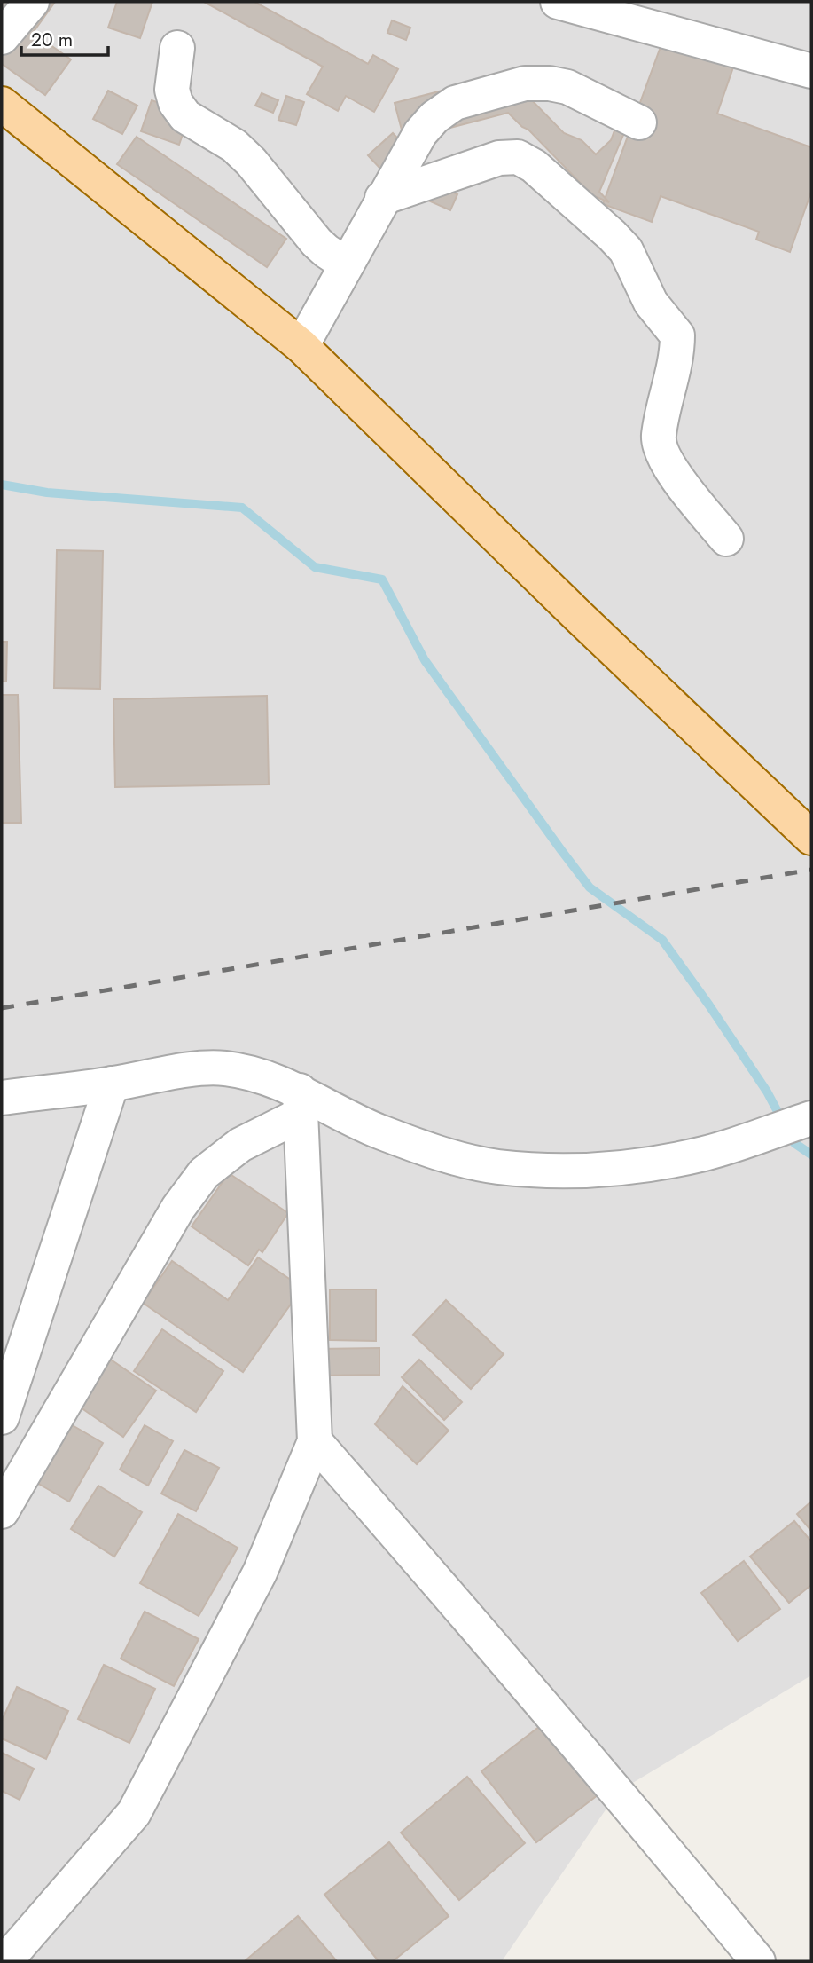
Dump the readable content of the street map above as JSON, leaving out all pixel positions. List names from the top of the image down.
{
  "scale_bar": "20 m"
}
